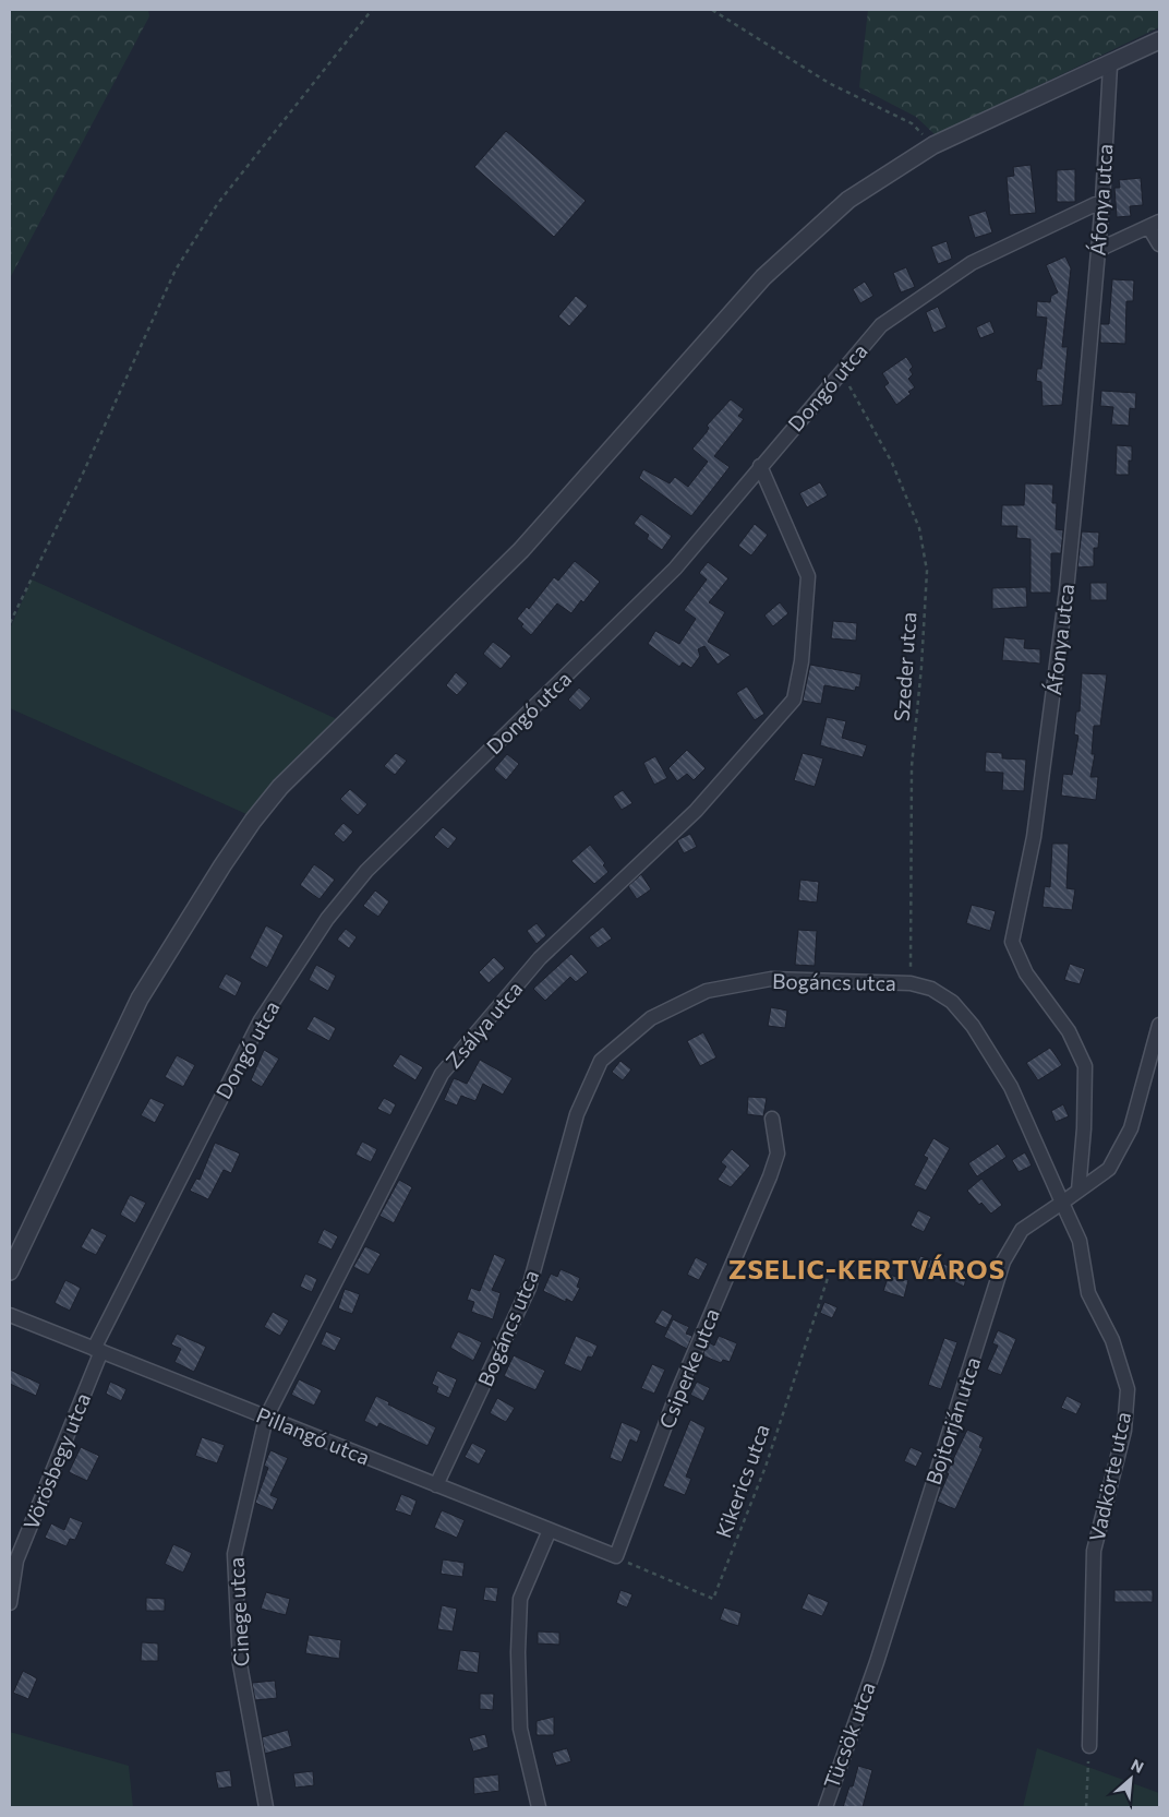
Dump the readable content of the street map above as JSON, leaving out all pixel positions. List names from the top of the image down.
{
  "streets": {
    "street": [
      "Áfonya utca",
      "Dongó utca",
      "Bogáncs utca",
      "Zsálya utca",
      "Csiperke utca",
      "Bojtorján utca",
      "Pillangó utca",
      "Vörösbegy utca",
      "Vadkörte utca",
      "Cinege utca",
      "Tücsök utca"
    ],
    "path": ["Szeder utca", "Kikerics utca"]
  },
  "crossings": [
    ["Áfonya utca", "Dongó utca"],
    ["Dongó utca", "Szeder utca"],
    ["Dongó utca", "Zsálya utca"],
    ["Dongó utca", "Pillangó utca"],
    ["Dongó utca", "Vörösbegy utca"],
    ["Szeder utca", "Bogáncs utca"],
    ["Bogáncs utca", "Bojtorján utca"],
    ["Bogáncs utca", "Pillangó utca"],
    ["Bogáncs utca", "Vadkörte utca"],
    ["Zsálya utca", "Pillangó utca"],
    ["Zsálya utca", "Cinege utca"],
    ["Csiperke utca", "Pillangó utca"],
    ["Csiperke utca", "Kikerics utca"],
    ["Bojtorján utca", "Vadkörte utca"],
    ["Bojtorján utca", "Tücsök utca"],
    ["Pillangó utca", "Vörösbegy utca"],
    ["Pillangó utca", "Kikerics utca"],
    ["Pillangó utca", "Cinege utca"]
  ],
  "districts": ["ZSELIC-KERTVÁROS"],
  "north": "top right"
}
